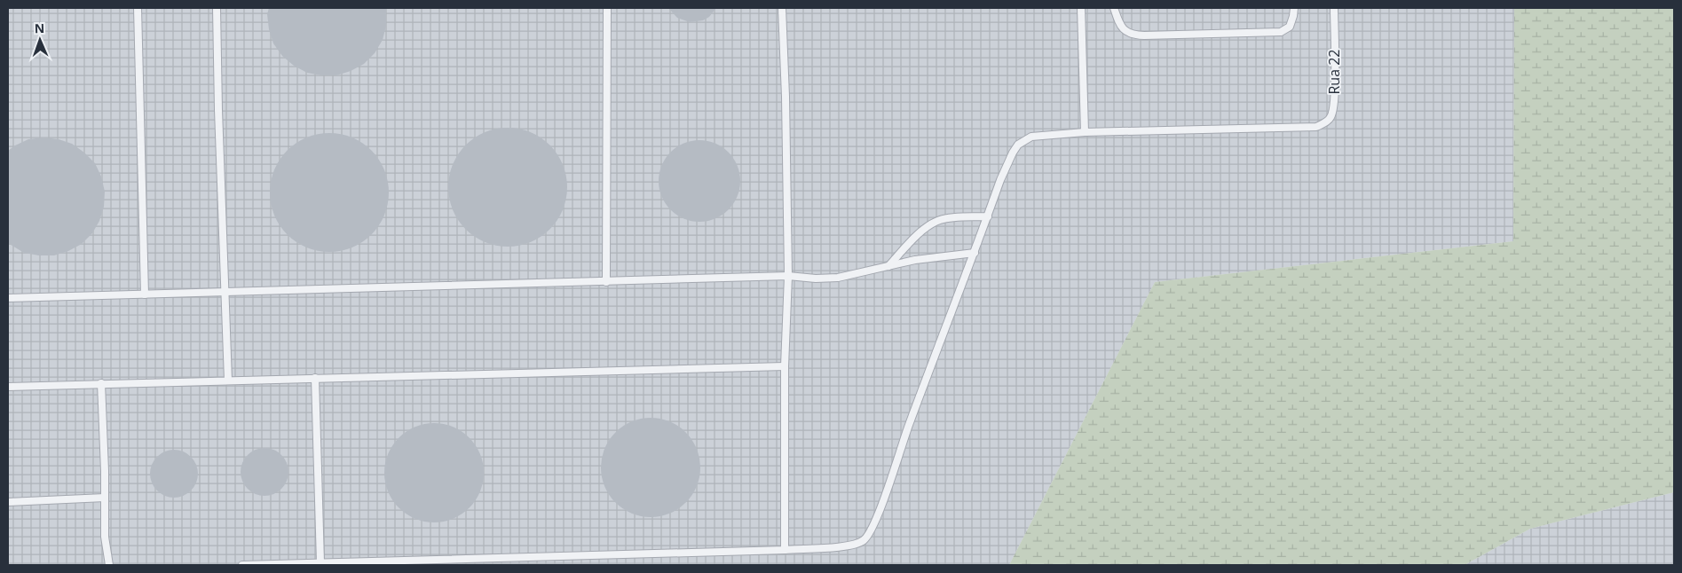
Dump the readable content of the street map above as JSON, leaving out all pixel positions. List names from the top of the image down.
{
  "streets": {
    "lane": ["Rua 22"]
  },
  "north": "top"
}
